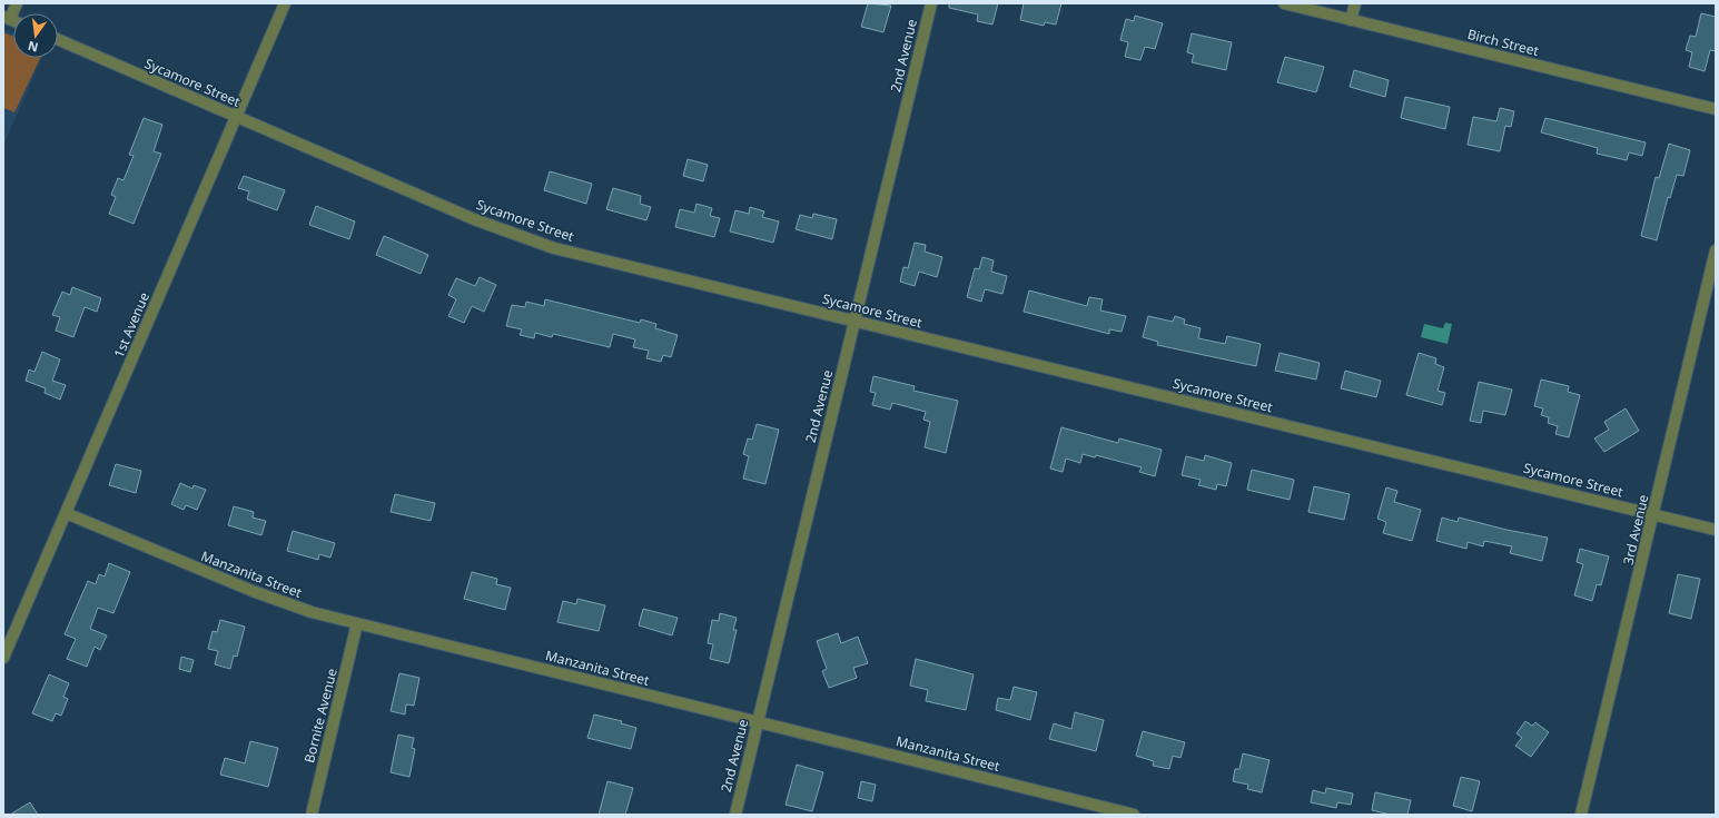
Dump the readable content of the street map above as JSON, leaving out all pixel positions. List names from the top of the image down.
{
  "streets": {
    "street": [
      "Birch Street",
      "2nd Avenue",
      "Sycamore Street",
      "1st Avenue",
      "3rd Avenue",
      "Manzanita Street",
      "Bornite Avenue"
    ]
  },
  "crossings": [
    ["2nd Avenue", "Sycamore Street"],
    ["2nd Avenue", "Manzanita Street"],
    ["Sycamore Street", "1st Avenue"],
    ["Sycamore Street", "3rd Avenue"],
    ["1st Avenue", "Manzanita Street"],
    ["Manzanita Street", "Bornite Avenue"]
  ],
  "north": "bottom"
}
